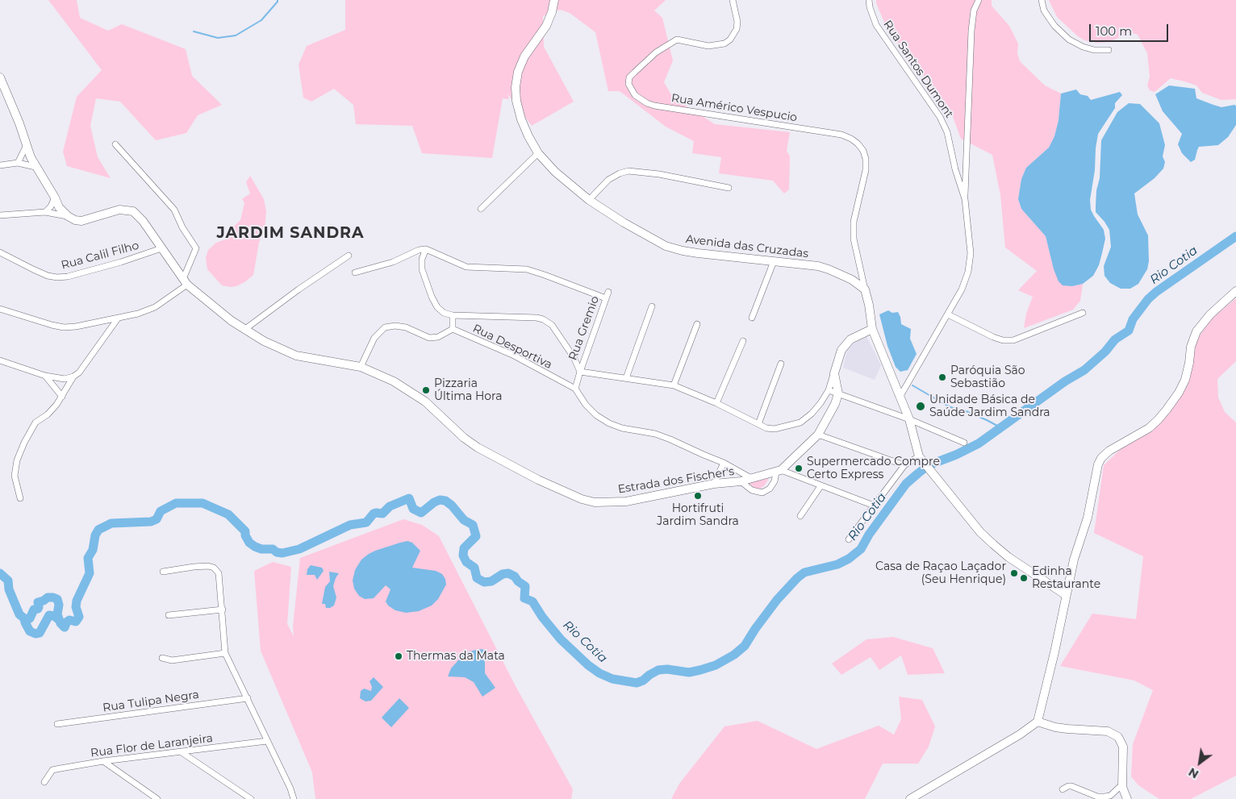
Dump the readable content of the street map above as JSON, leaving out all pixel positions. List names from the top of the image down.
{
  "streets": {
    "street": [
      "Rua Santos Dumont",
      "Rua Américo Vespucio",
      "Avenida das Cruzadas",
      "Rua Calil Filho",
      "Rua Gremio",
      "Rua Desportiva",
      "Estrada dos Fischer's",
      "Rua Tulipa Negra",
      "Rua Flor de Laranjeira"
    ]
  },
  "crossings": [
    ["Rua Américo Vespucio", "Avenida das Cruzadas"],
    ["Rua Calil Filho", "Estrada dos Fischer's"],
    ["Rua Gremio", "Rua Desportiva"]
  ],
  "districts": ["JARDIM SANDRA"],
  "water": ["Rio Cotia"],
  "places": [
    "Paróquia São Sebastião",
    "Pizzaria Última Hora",
    "Unidade Básica de Saúde Jardim Sandra",
    "Supermercado Compre Certo Express",
    "Hortifruti Jardim Sandra",
    "Casa de Raçao Laçador (Seu Henrique)",
    "Edinha Restaurante",
    "Thermas da Mata"
  ],
  "scale_bar": "100 m",
  "north": "bottom left"
}
